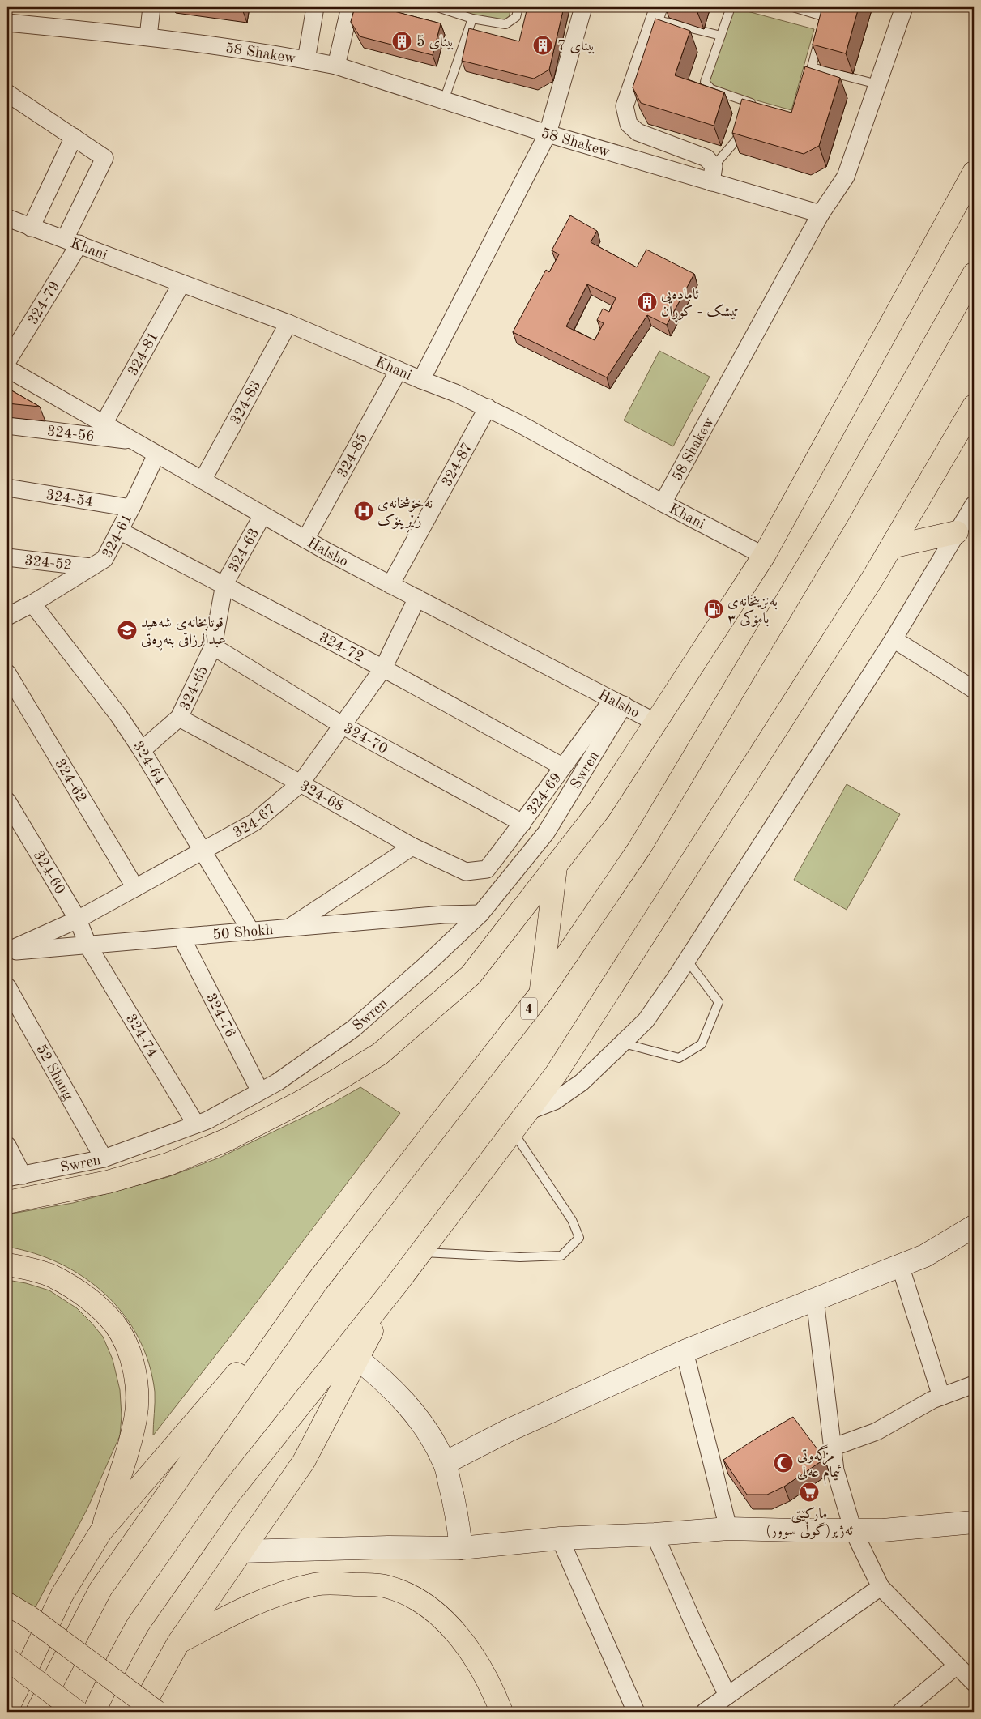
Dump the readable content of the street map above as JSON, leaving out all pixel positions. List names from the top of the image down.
{
  "streets": {
    "highway": ["4"],
    "street": [
      "58 Shakew",
      "Khani",
      "324-79",
      "324-81",
      "324-83",
      "324-56",
      "324-85",
      "324-87",
      "324-54",
      "324-61",
      "324-63",
      "Halsho",
      "324-52",
      "324-72",
      "324-65",
      "324-70",
      "324-64",
      "Swren",
      "324-62",
      "324-69",
      "324-68",
      "324-67",
      "324-60",
      "50 Shokh",
      "324-76",
      "324-74",
      "52 Shang"
    ]
  },
  "crossings": [
    ["58 Shakew", "Khani"],
    ["Khani", "324-79"],
    ["Khani", "324-81"],
    ["Khani", "324-83"],
    ["Khani", "324-85"],
    ["Khani", "324-87"],
    ["324-81", "Halsho"],
    ["324-83", "Halsho"],
    ["324-56", "Halsho"],
    ["324-85", "Halsho"],
    ["324-87", "Halsho"],
    ["324-54", "324-61"],
    ["324-61", "Halsho"],
    ["324-61", "324-52"],
    ["324-61", "324-72"],
    ["324-61", "324-64"],
    ["324-63", "Halsho"],
    ["324-63", "324-72"],
    ["324-63", "324-65"],
    ["Halsho", "Swren"],
    ["Halsho", "324-69"],
    ["Halsho", "324-67"],
    ["324-72", "324-65"],
    ["324-72", "324-69"],
    ["324-72", "324-67"],
    ["324-65", "324-70"],
    ["324-65", "324-64"],
    ["324-65", "324-68"],
    ["324-70", "324-69"],
    ["324-70", "324-67"],
    ["324-64", "324-67"],
    ["324-64", "50 Shokh"],
    ["Swren", "324-69"],
    ["Swren", "50 Shokh"],
    ["Swren", "324-76"],
    ["Swren", "324-74"],
    ["Swren", "52 Shang"],
    ["324-62", "324-67"],
    ["324-69", "324-68"],
    ["324-68", "324-67"],
    ["324-67", "324-60"],
    ["324-67", "50 Shokh"],
    ["324-60", "50 Shokh"],
    ["324-60", "324-74"],
    ["50 Shokh", "324-76"],
    ["50 Shokh", "324-74"]
  ],
  "places": {
    "building": ["بيناى 5", "بيناى 7", "ئامادەیی تیشک - کوڕان"],
    "hospital": ["نەخۆشخانەی زێڕینۆک"],
    "fuel station": ["بەنزینخانەی بامۆکی ٣"],
    "school or university": ["قوتابخانەی شەهید عبدالرزاقی بنەڕەتی"],
    "mosque": ["مزگەوتی ئیمام عەلی"],
    "supermarket": ["مارکێتی ئەژیر(گوڵی سوور)"]
  }
}
